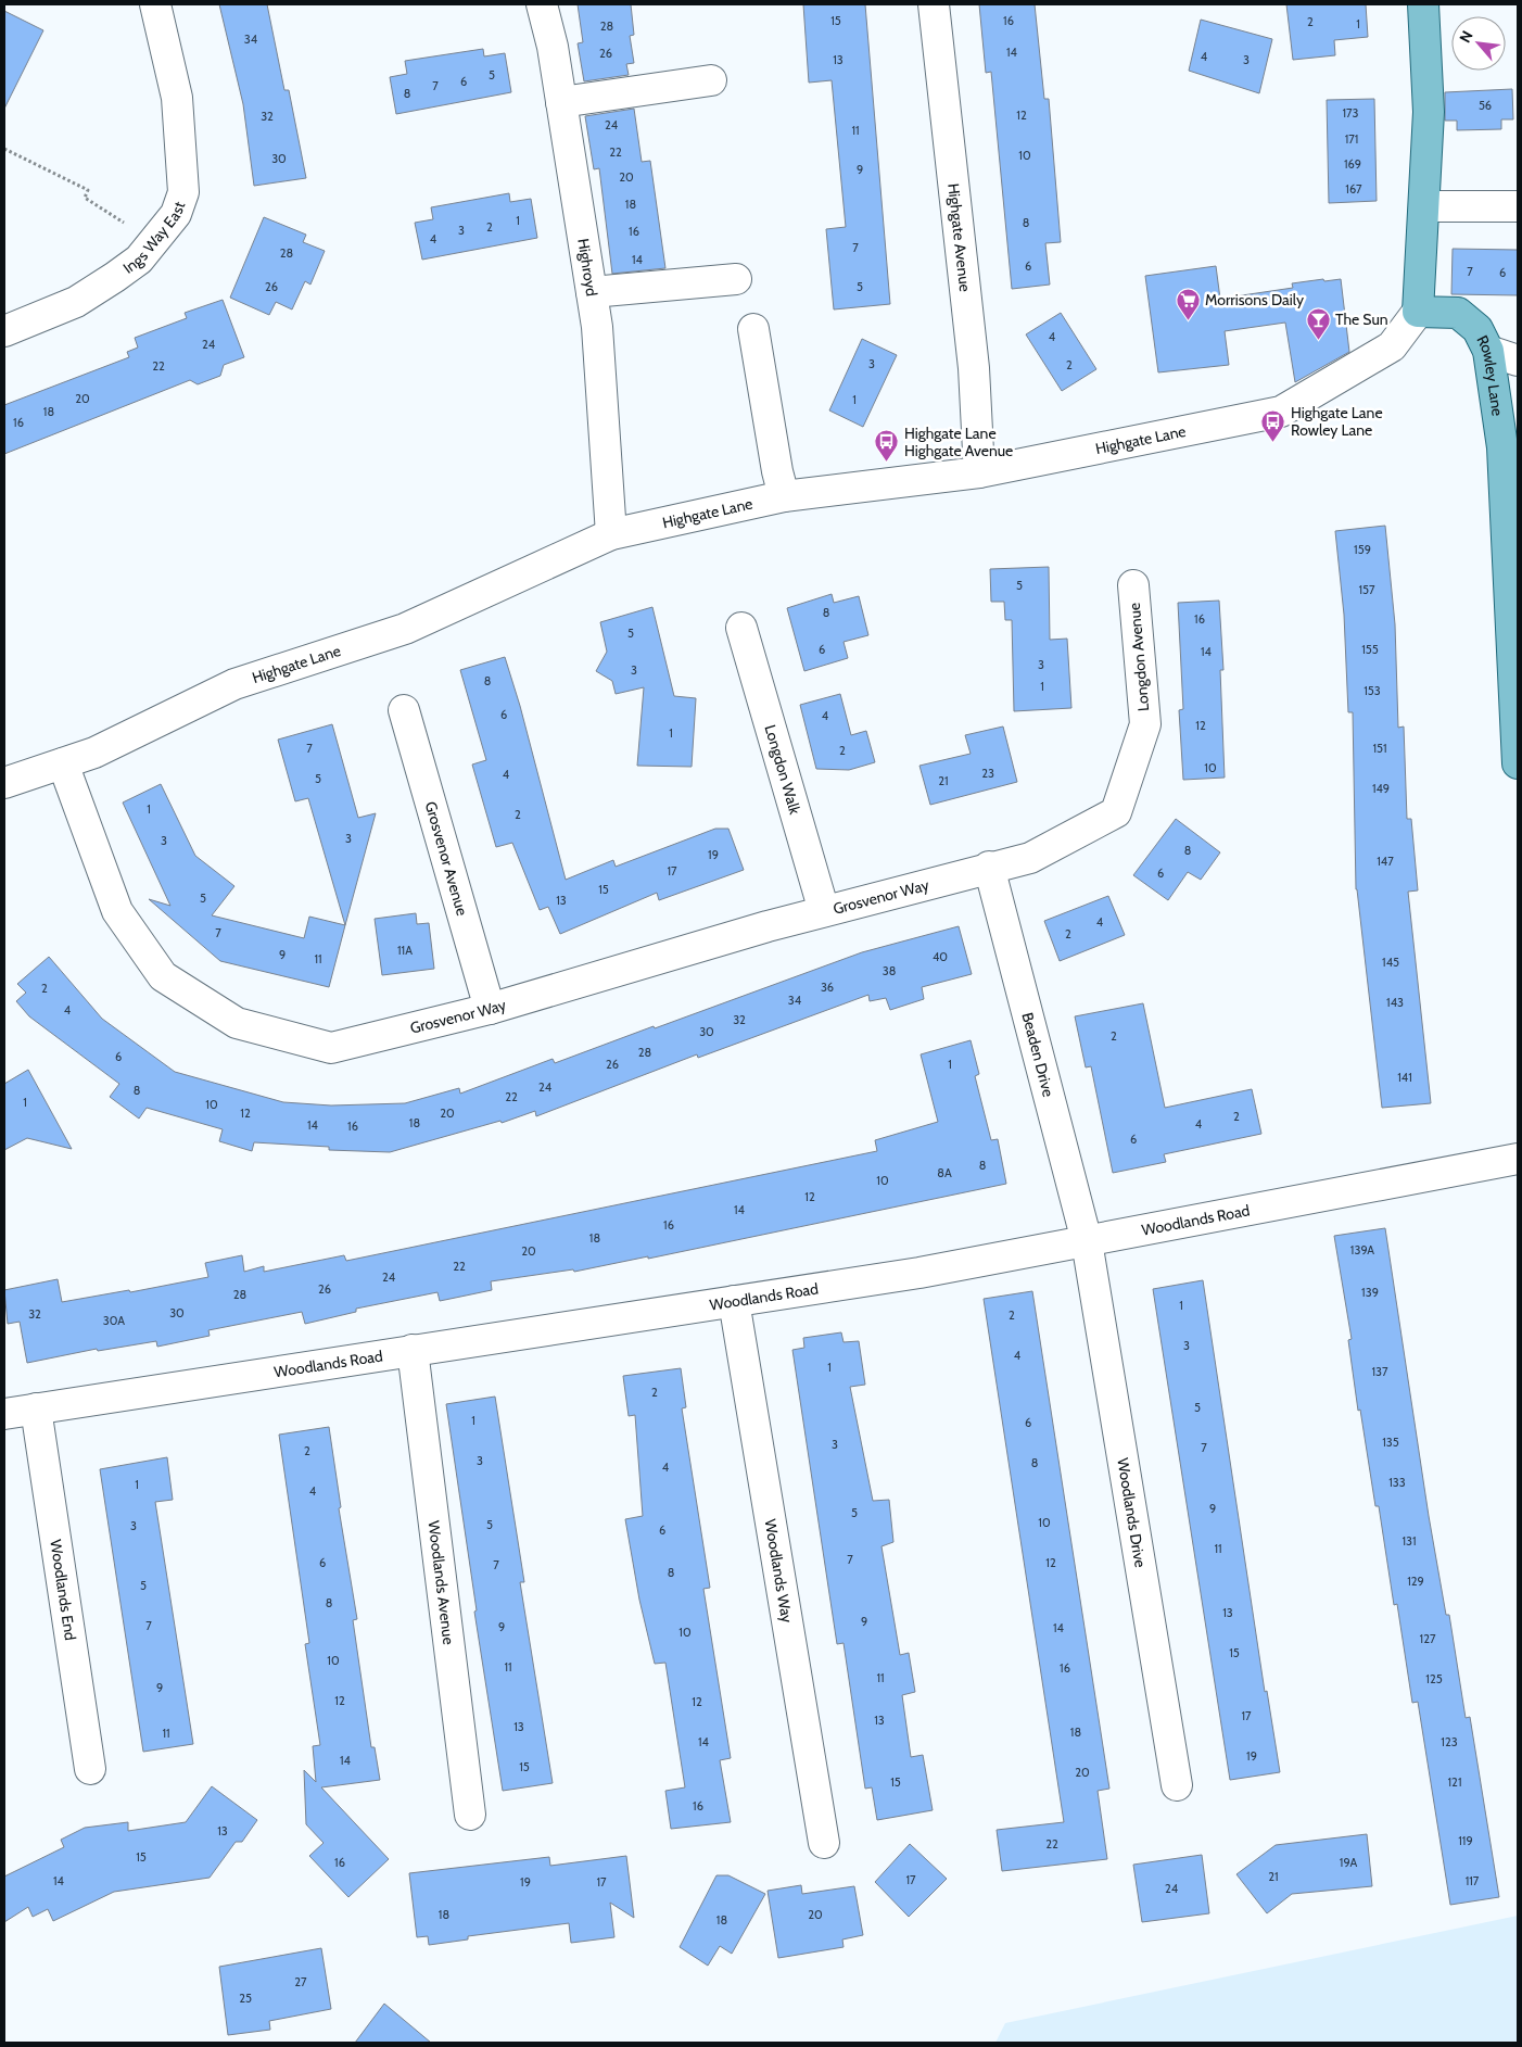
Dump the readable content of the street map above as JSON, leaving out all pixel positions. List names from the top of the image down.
{
  "streets": {
    "main road": ["Rowley Lane"],
    "street": [
      "Ings Way East",
      "Highgate Avenue",
      "Highroyd",
      "Highgate Lane",
      "Longdon Avenue",
      "Longdon Walk",
      "Grosvenor Avenue",
      "Grosvenor Way",
      "Beaden Drive",
      "Woodlands Road",
      "Woodlands Drive",
      "Woodlands Way",
      "Woodlands Avenue",
      "Woodlands End"
    ]
  },
  "crossings": [
    ["Highgate Avenue", "Highgate Lane"],
    ["Highroyd", "Highgate Lane"],
    ["Rowley Lane", "Highgate Lane"],
    ["Highgate Lane", "Grosvenor Way"],
    ["Longdon Avenue", "Grosvenor Way"],
    ["Longdon Avenue", "Beaden Drive"],
    ["Longdon Walk", "Grosvenor Way"],
    ["Grosvenor Avenue", "Grosvenor Way"],
    ["Grosvenor Way", "Beaden Drive"],
    ["Beaden Drive", "Woodlands Road"],
    ["Beaden Drive", "Woodlands Drive"],
    ["Woodlands Road", "Woodlands Drive"],
    ["Woodlands Road", "Woodlands Way"],
    ["Woodlands Road", "Woodlands Avenue"],
    ["Woodlands Road", "Woodlands End"]
  ],
  "places": {
    "supermarket": ["Morrisons Daily"],
    "bar": ["The Sun"],
    "bus stop": ["Highgate Lane Rowley Lane", "Highgate Lane Highgate Avenue"]
  },
  "house_numbers": [
    "15",
    "16",
    "2",
    "1",
    "28",
    "34",
    "14",
    "26",
    "4",
    "13",
    "3",
    "5",
    "6",
    "7",
    "8",
    "56",
    "173",
    "12",
    "32",
    "24",
    "11",
    "171",
    "22",
    "10",
    "30",
    "169",
    "9",
    "20",
    "167",
    "18",
    "1",
    "8",
    "2",
    "3",
    "16",
    "4",
    "7",
    "28",
    "14",
    "6",
    "7",
    "6",
    "26",
    "5",
    "4",
    "24",
    "3",
    "2",
    "22",
    "20",
    "1",
    "18",
    "16",
    "159",
    "5",
    "157",
    "8",
    "16",
    "5",
    "6",
    "155",
    "14",
    "3",
    "3",
    "8",
    "1",
    "153",
    "6",
    "4",
    "12",
    "1",
    "7",
    "151",
    "2",
    "10",
    "23",
    "4",
    "5",
    "21",
    "149",
    "1",
    "2",
    "3",
    "3",
    "8",
    "19",
    "147",
    "17",
    "6",
    "15",
    "5",
    "13",
    "4",
    "7",
    "2",
    "11A",
    "9",
    "40",
    "11",
    "145",
    "38",
    "36",
    "2",
    "34",
    "143",
    "4",
    "32",
    "30",
    "2",
    "28",
    "6",
    "26",
    "1",
    "141",
    "24",
    "8",
    "22",
    "1",
    "10",
    "12",
    "20",
    "2",
    "18",
    "4",
    "14",
    "16",
    "6",
    "8",
    "8A",
    "10",
    "12",
    "14",
    "16",
    "18",
    "139A",
    "20",
    "22",
    "24",
    "26",
    "139",
    "28",
    "1",
    "30",
    "32",
    "2",
    "30A",
    "3",
    "4",
    "1",
    "137",
    "2",
    "5",
    "1",
    "6",
    "135",
    "3",
    "7",
    "2",
    "3",
    "8",
    "4",
    "133",
    "1",
    "4",
    "9",
    "5",
    "10",
    "5",
    "3",
    "6",
    "131",
    "11",
    "7",
    "6",
    "12",
    "7",
    "8",
    "129",
    "5",
    "8",
    "13",
    "9",
    "7",
    "9",
    "14",
    "10",
    "127",
    "15",
    "10",
    "11",
    "16",
    "11",
    "125",
    "9",
    "12",
    "12",
    "17",
    "13",
    "13",
    "18",
    "11",
    "14",
    "123",
    "19",
    "14",
    "15",
    "20",
    "15",
    "121",
    "16",
    "13",
    "119",
    "22",
    "15",
    "16",
    "19A",
    "21",
    "17",
    "14",
    "117",
    "19",
    "17",
    "24",
    "18",
    "20",
    "18",
    "27",
    "25"
  ],
  "north": "top left"
}
